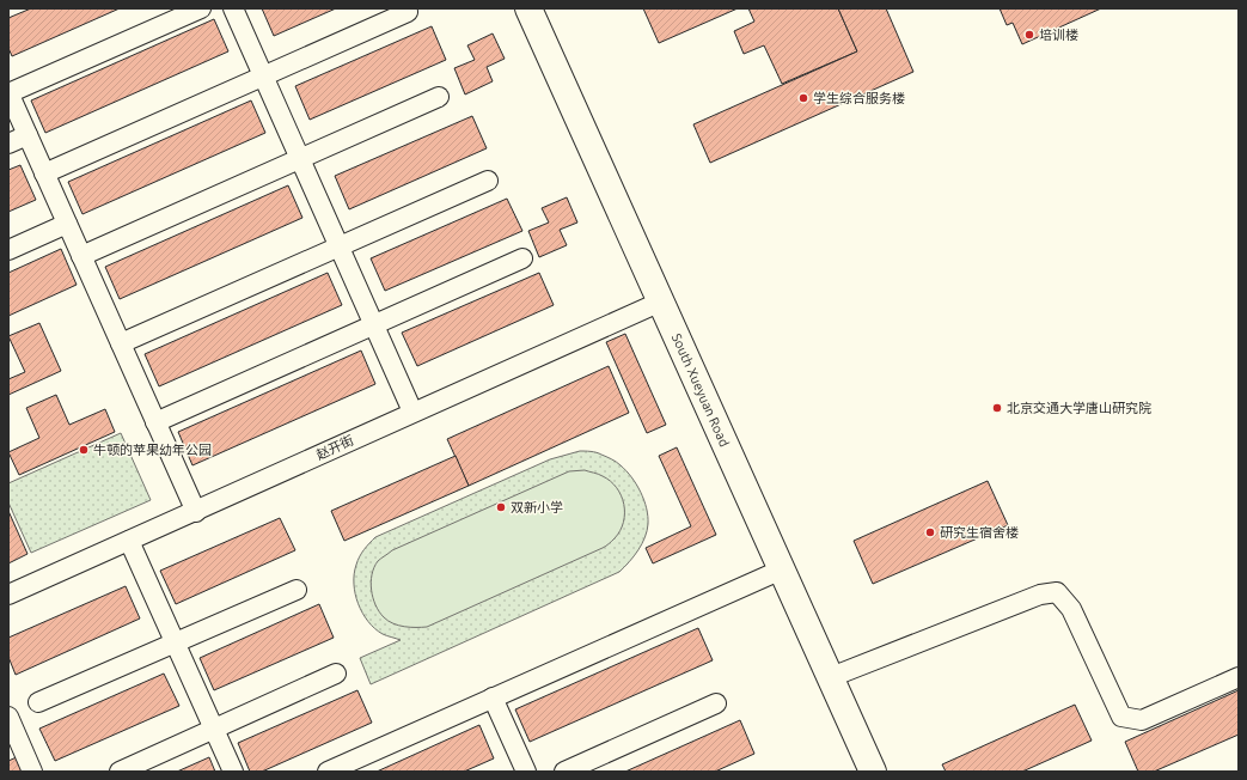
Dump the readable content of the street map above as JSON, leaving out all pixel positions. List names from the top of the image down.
{
  "streets": {
    "main road": ["South Xueyuan Road"],
    "street": ["赵开街"]
  },
  "crossings": [
    ["South Xueyuan Road", "赵开街"]
  ],
  "places": [
    "培训楼",
    "学生综合服务楼",
    "北京交通大学唐山研究院",
    "牛顿的苹果幼年公园",
    "双新小学",
    "研究生宿舍楼"
  ]
}
